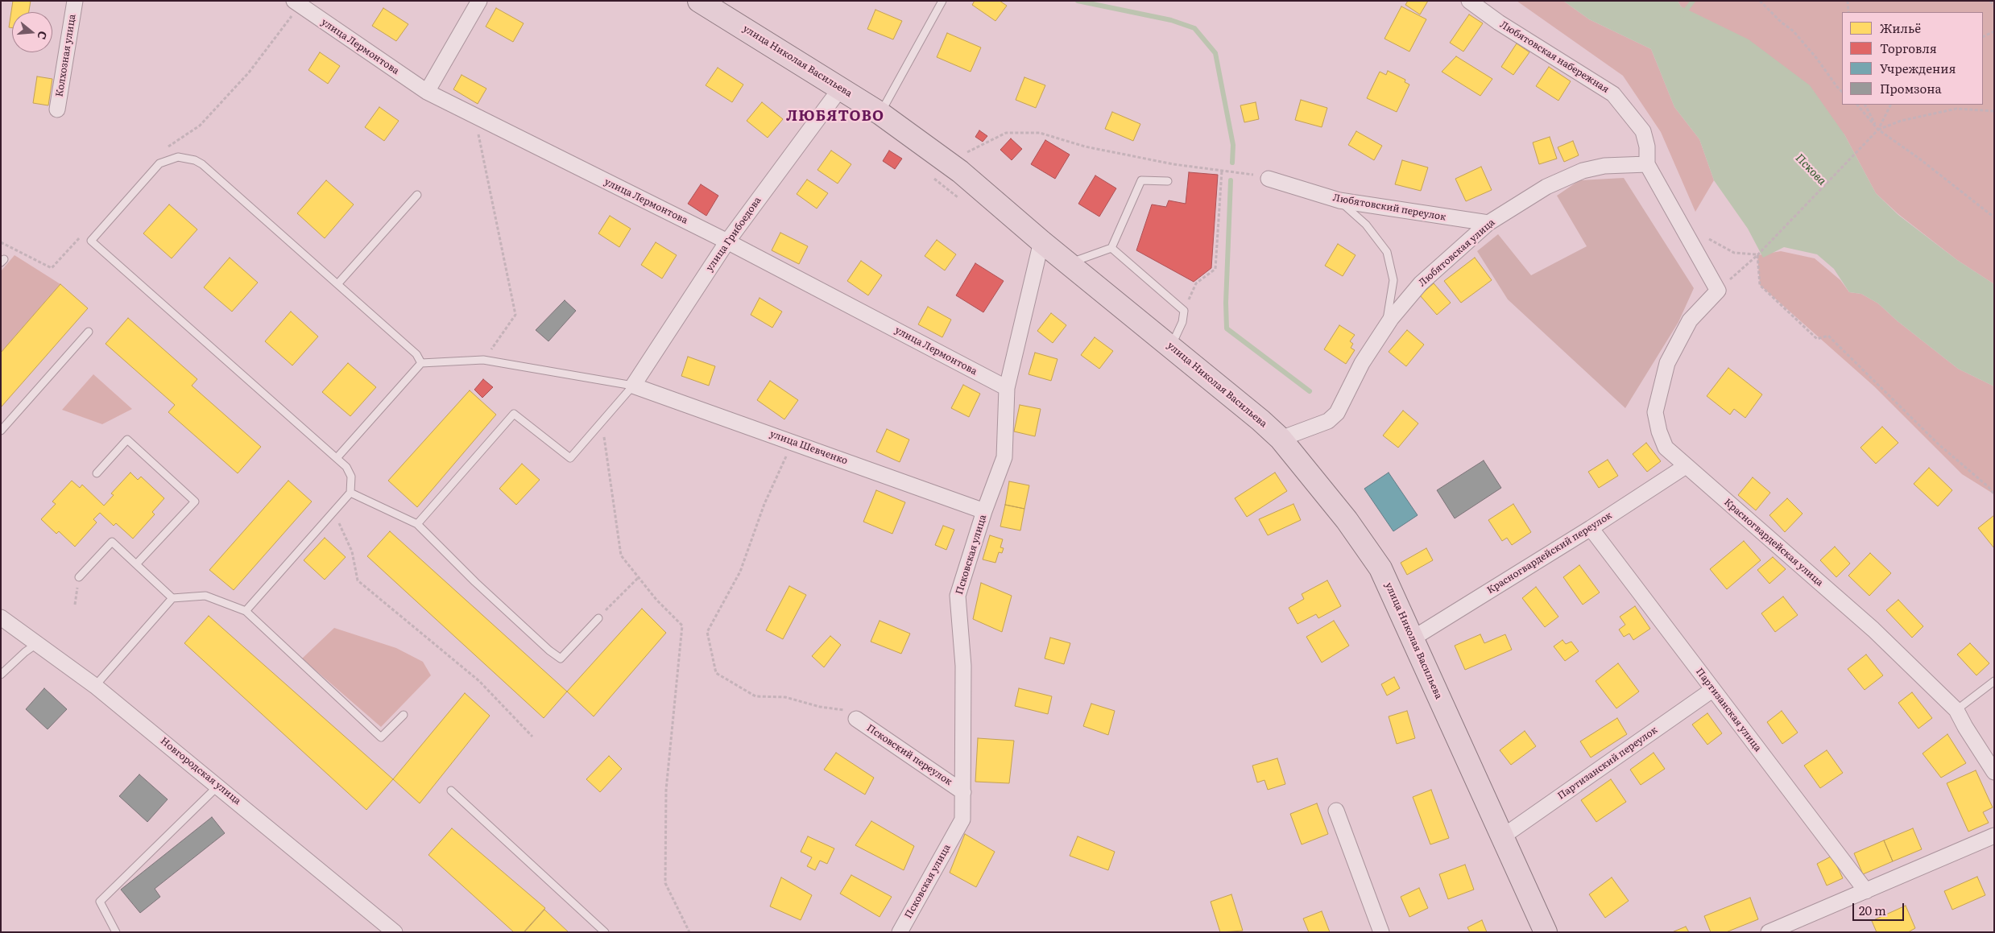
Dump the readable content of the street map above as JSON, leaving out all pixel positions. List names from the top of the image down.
{
  "streets": {
    "main road": ["улица Николая Васильева"],
    "street": [
      "улица Лермонтова",
      "Колхозная улица",
      "Любятовская набережная",
      "Любятовский переулок",
      "улица Грибоедова",
      "Любятовская улица",
      "улица Шевченко",
      "Красногвардейская улица",
      "Красногвардейский переулок",
      "Псковская улица",
      "Партизанская улица",
      "Псковский переулок",
      "Партизанский переулок",
      "Новгородская улица"
    ]
  },
  "crossings": [
    ["улица Лермонтова", "улица Грибоедова"],
    ["улица Лермонтова", "Псковская улица"],
    ["Любятовская набережная", "Любятовская улица"],
    ["улица Николая Васильева", "улица Грибоедова"],
    ["улица Николая Васильева", "Любятовская улица"],
    ["улица Николая Васильева", "Красногвардейский переулок"],
    ["улица Николая Васильева", "Псковская улица"],
    ["улица Николая Васильева", "Партизанский переулок"],
    ["Любятовский переулок", "Любятовская улица"],
    ["улица Грибоедова", "улица Шевченко"],
    ["улица Шевченко", "Псковская улица"],
    ["Красногвардейская улица", "Красногвардейский переулок"],
    ["Красногвардейский переулок", "Партизанская улица"],
    ["Псковская улица", "Псковский переулок"],
    ["Партизанская улица", "Партизанский переулок"]
  ],
  "districts": ["ЛЮБЯТОВО"],
  "water": ["Пскова"],
  "legend": [
    "Жильё",
    "Торговля",
    "Учреждения",
    "Промзона"
  ],
  "scale_bar": "20 m",
  "north": "right"
}
